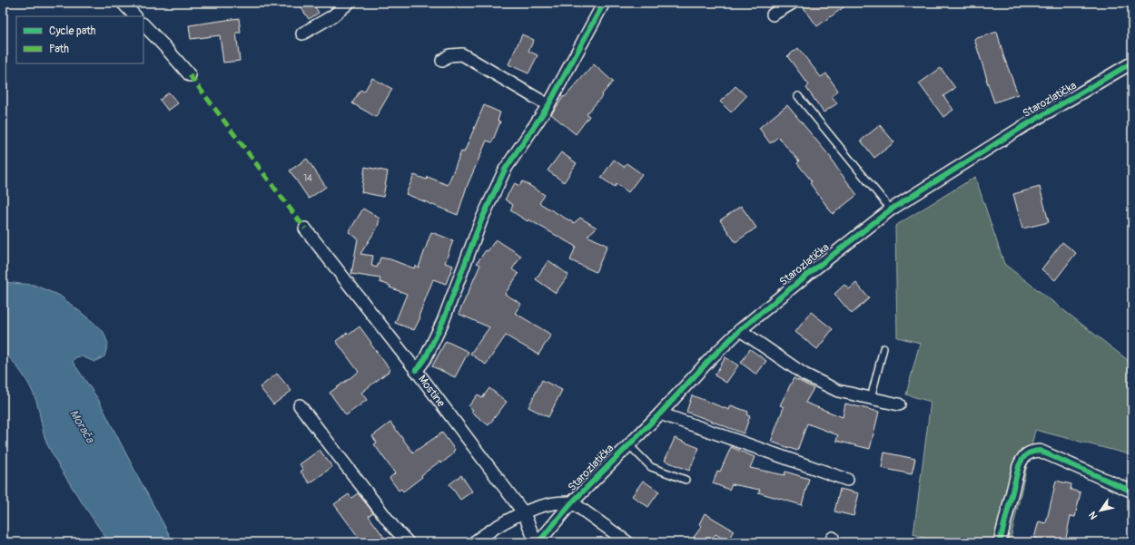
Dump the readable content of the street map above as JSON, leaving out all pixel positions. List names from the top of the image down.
{
  "streets": {
    "street": ["Starozlatička", "Mostine"]
  },
  "crossings": [
    ["Starozlatička", "Mostine"]
  ],
  "water": ["Morača"],
  "house_numbers": ["14"],
  "legend": ["Cycle path", "Path"],
  "north": "bottom left"
}
